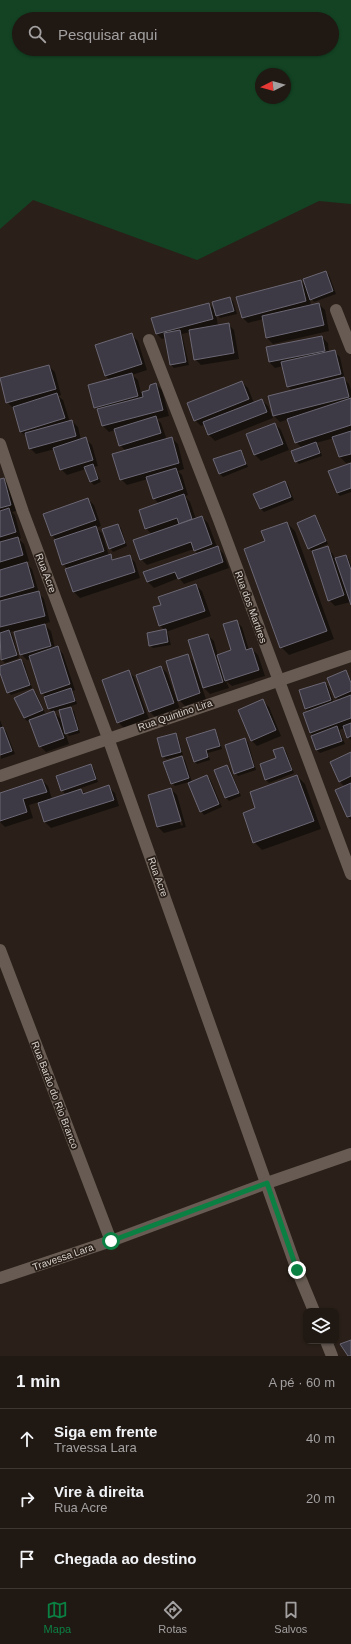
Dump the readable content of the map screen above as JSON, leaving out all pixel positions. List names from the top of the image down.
{
  "streets": {
    "street": [
      "Rua Acre",
      "Rua dos Martires",
      "Rua Quintino Lira",
      "Rua Barão do Rio Branco",
      "Travessa Lara"
    ]
  },
  "crossings": [
    ["Rua Acre", "Rua Quintino Lira"],
    ["Rua Acre", "Travessa Lara"],
    ["Rua dos Martires", "Rua Quintino Lira"],
    ["Rua Barão do Rio Branco", "Travessa Lara"]
  ],
  "north": "left",
  "page": {
    "search": "Pesquisar aqui",
    "heading": ["1 min", "A pé · 60 m"],
    "list": [
      ["Siga em frente", "Travessa Lara", "40 m"],
      ["Vire à direita", "Rua Acre", "20 m"],
      "Chegada ao destino"
    ],
    "nav": ["Mapa", "Rotas", "Salvos"]
  }
}
